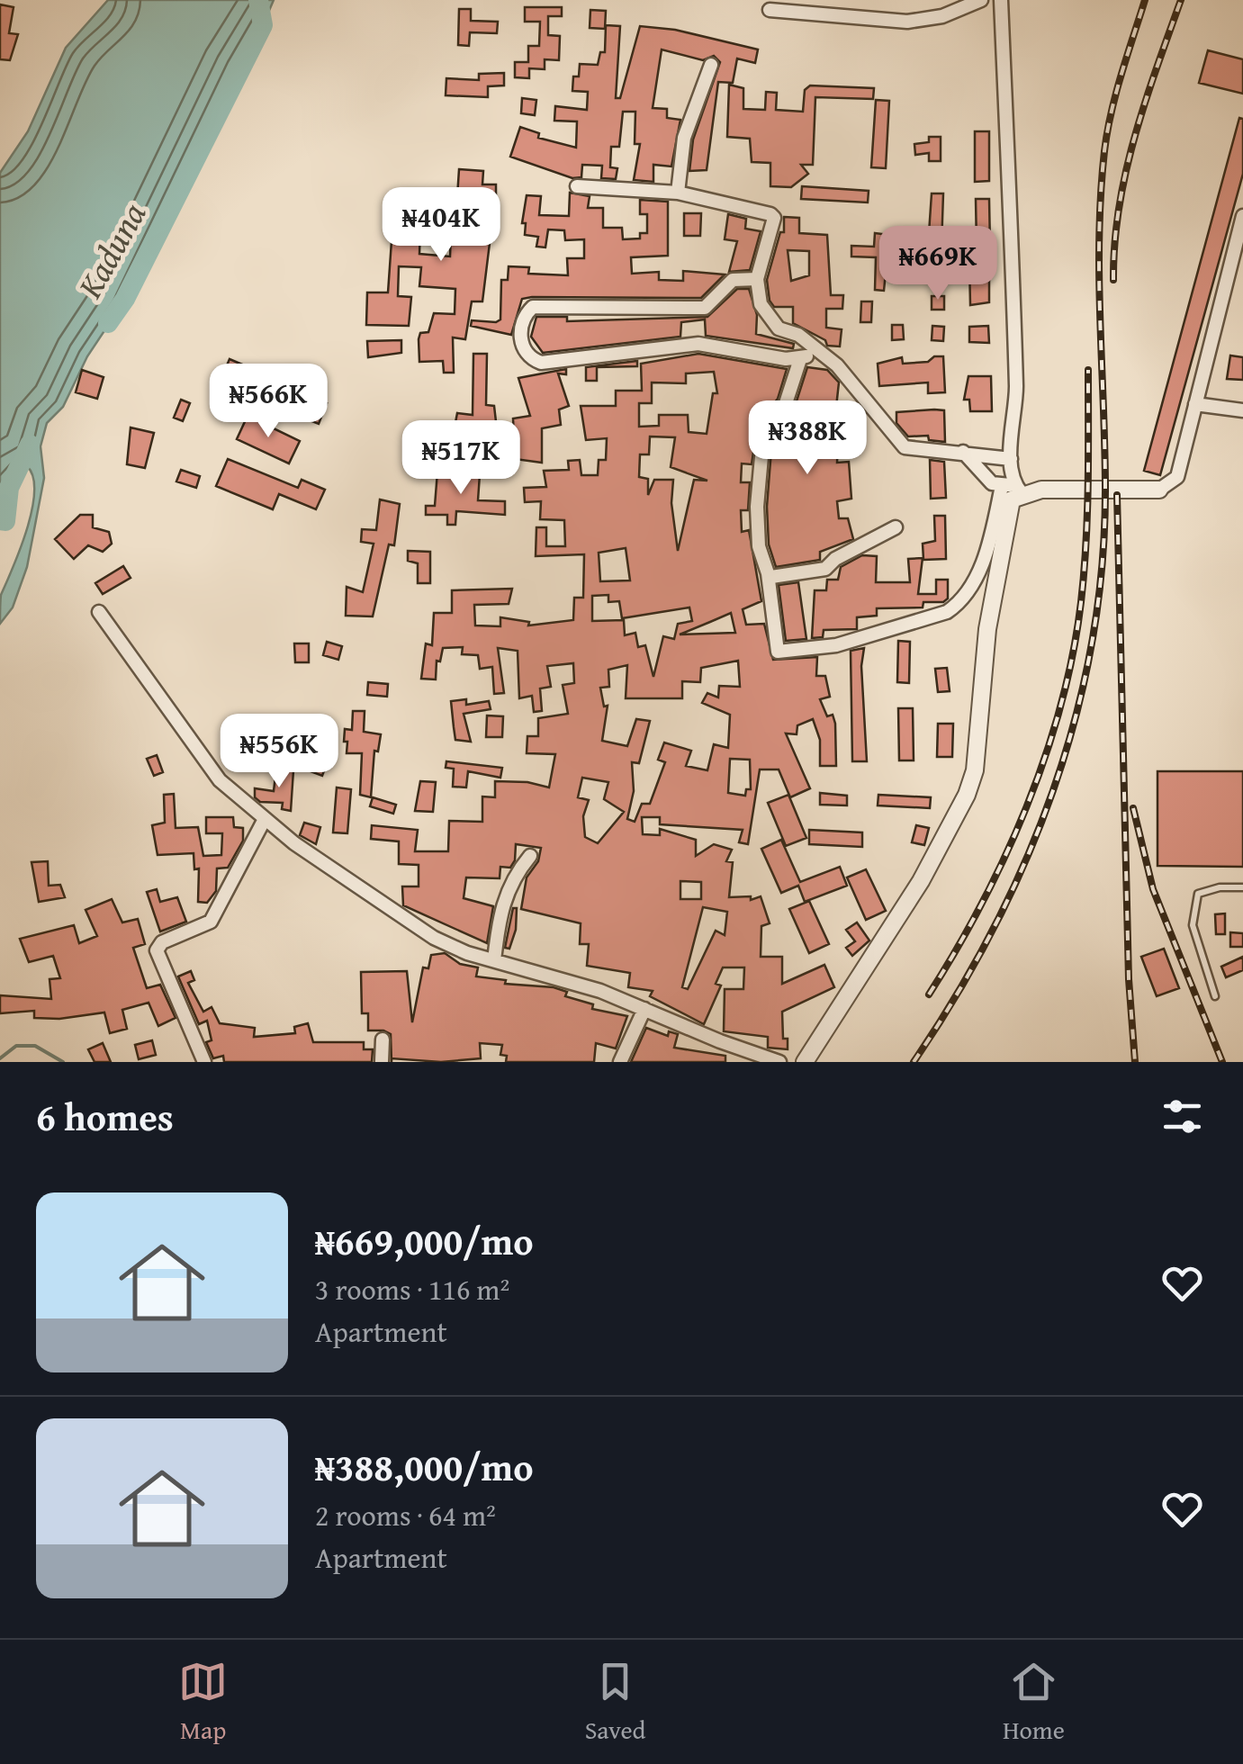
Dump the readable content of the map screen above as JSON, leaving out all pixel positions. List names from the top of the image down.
{
  "water": ["Kaduna"],
  "page": {
    "price": [
      "₦404K",
      "₦669K",
      "₦566K",
      "₦388K",
      "₦517K",
      "₦556K"
    ],
    "heading": "6 homes",
    "list": [
      {
        "name": "₦669,000/mo",
        "note": "3 rooms · 116 m² · Apartment"
      },
      {
        "name": "₦388,000/mo",
        "note": "2 rooms · 64 m² · Apartment"
      }
    ],
    "tabs": ["Map", "Saved", "Home"]
  }
}
